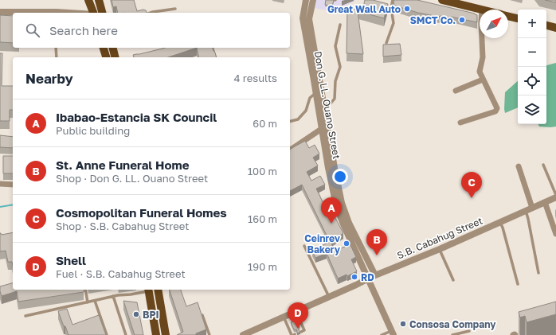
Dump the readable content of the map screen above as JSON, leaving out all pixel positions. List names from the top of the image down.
{
  "streets": {
    "street": ["Don G. LL. Ouano Street", "S.B. Cabahug Street"]
  },
  "crossings": [
    ["Don G. LL. Ouano Street", "S.B. Cabahug Street"]
  ],
  "places": [
    "Great Wall Auto",
    "SMCT Co.",
    "Ceinrev Bakery",
    "RD",
    "BPI",
    "Consosa Company"
  ],
  "north": "top right",
  "page": {
    "map_buttons": ["+", "−"],
    "search": "Search here",
    "heading": ["Nearby", "4 results"],
    "list": [
      {
        "mark": "A",
        "name": "Ibabao-Estancia SK Council",
        "note": "Public building",
        "value": "60 m"
      },
      {
        "mark": "B",
        "name": "St. Anne Funeral Home",
        "note": "Shop · Don G. LL. Ouano Street",
        "value": "100 m"
      },
      {
        "mark": "C",
        "name": "Cosmopolitan Funeral Homes",
        "note": "Shop · S.B. Cabahug Street",
        "value": "160 m"
      },
      {
        "mark": "D",
        "name": "Shell",
        "note": "Fuel · S.B. Cabahug Street",
        "value": "190 m"
      }
    ],
    "pins": [
      "C",
      "A",
      "B",
      "D"
    ]
  }
}
